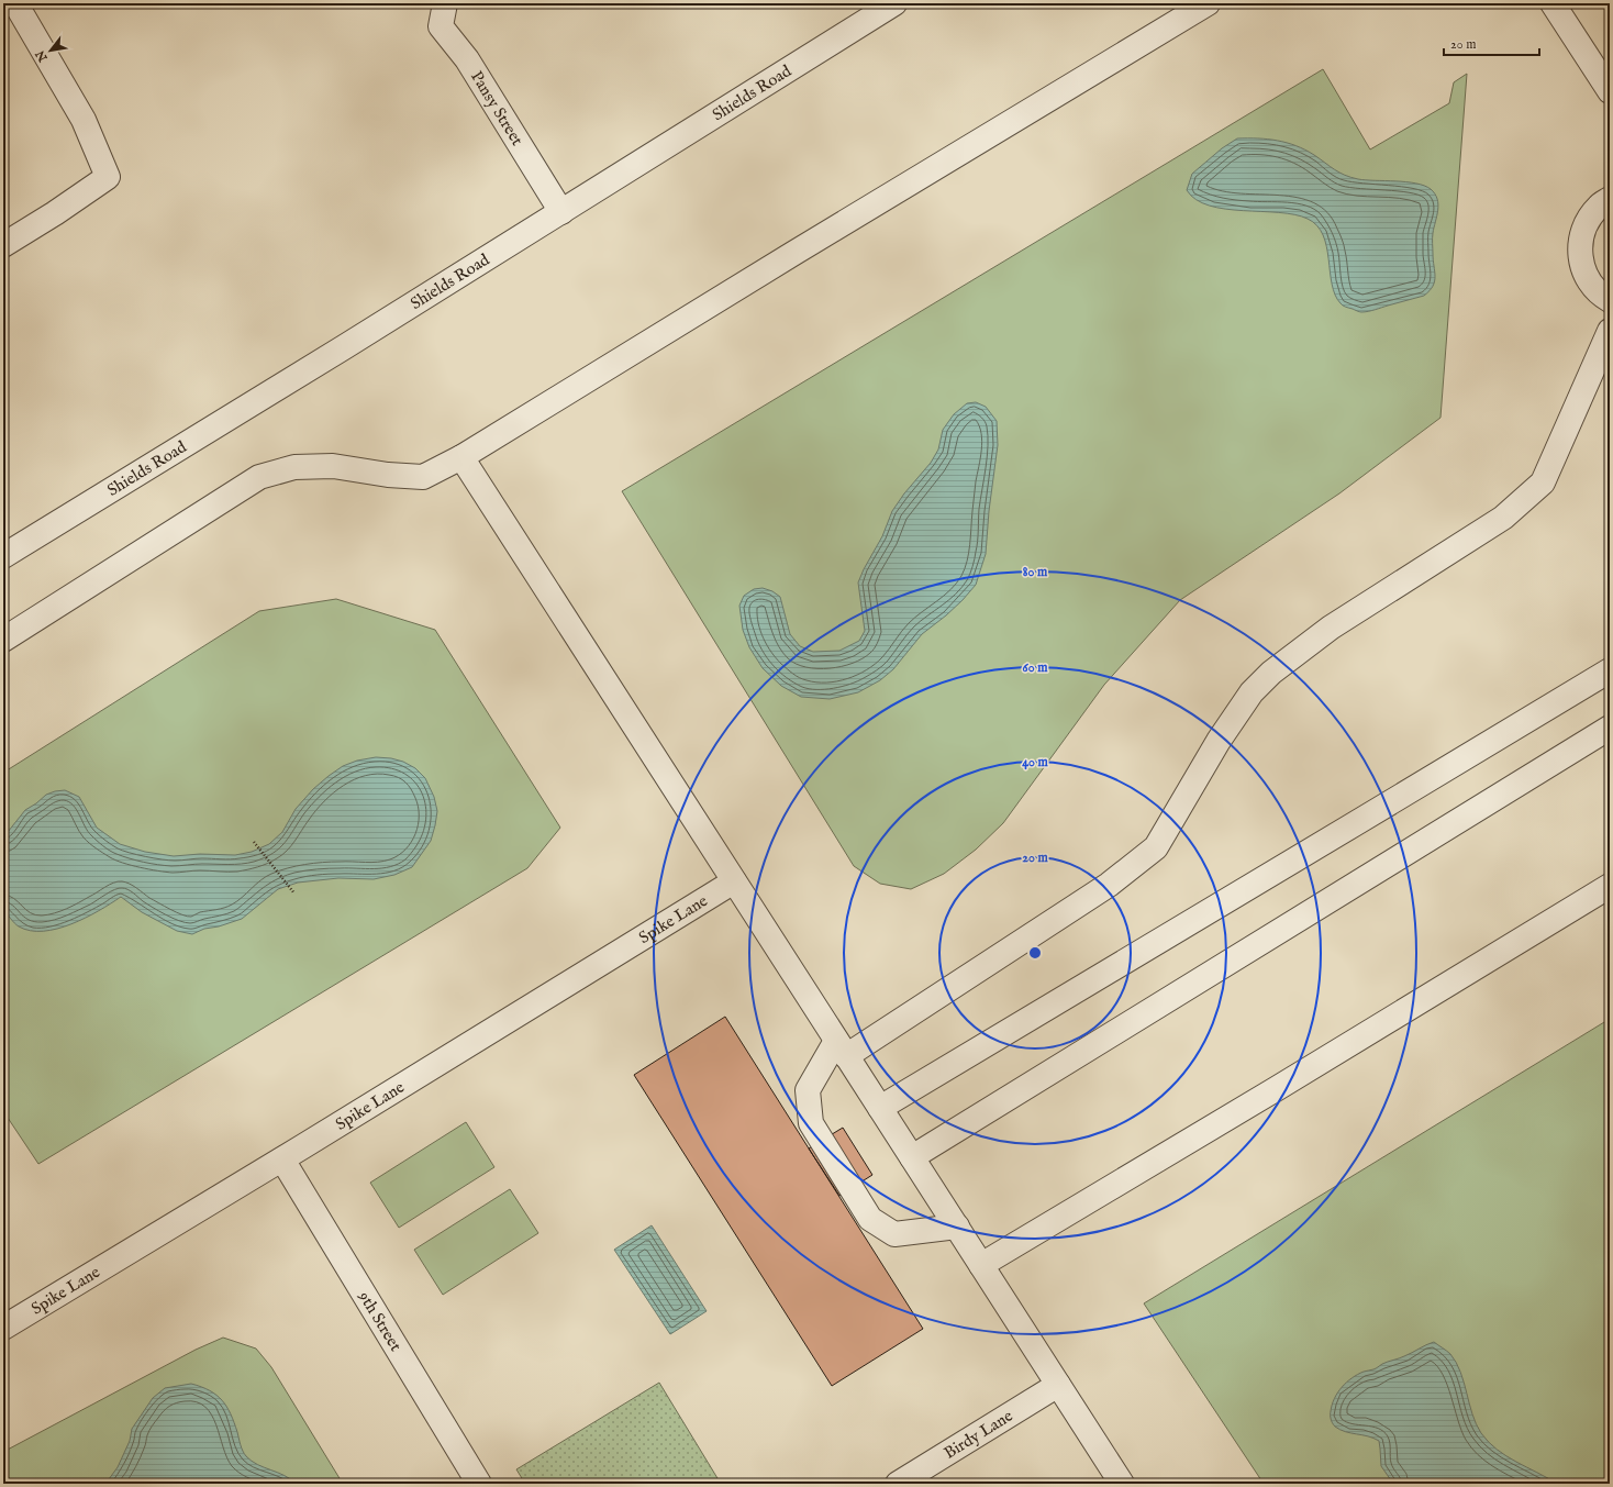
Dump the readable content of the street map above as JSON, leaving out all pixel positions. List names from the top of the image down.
{
  "streets": {
    "street": [
      "Shields Road",
      "Pansy Street",
      "Spike Lane",
      "9th Street",
      "Birdy Lane"
    ]
  },
  "crossings": [
    ["Shields Road", "Pansy Street"],
    ["Spike Lane", "9th Street"]
  ],
  "scale_bar": "20 m",
  "north": "bottom left",
  "rings": [
    "80 m",
    "60 m",
    "40 m",
    "20 m"
  ]
}
